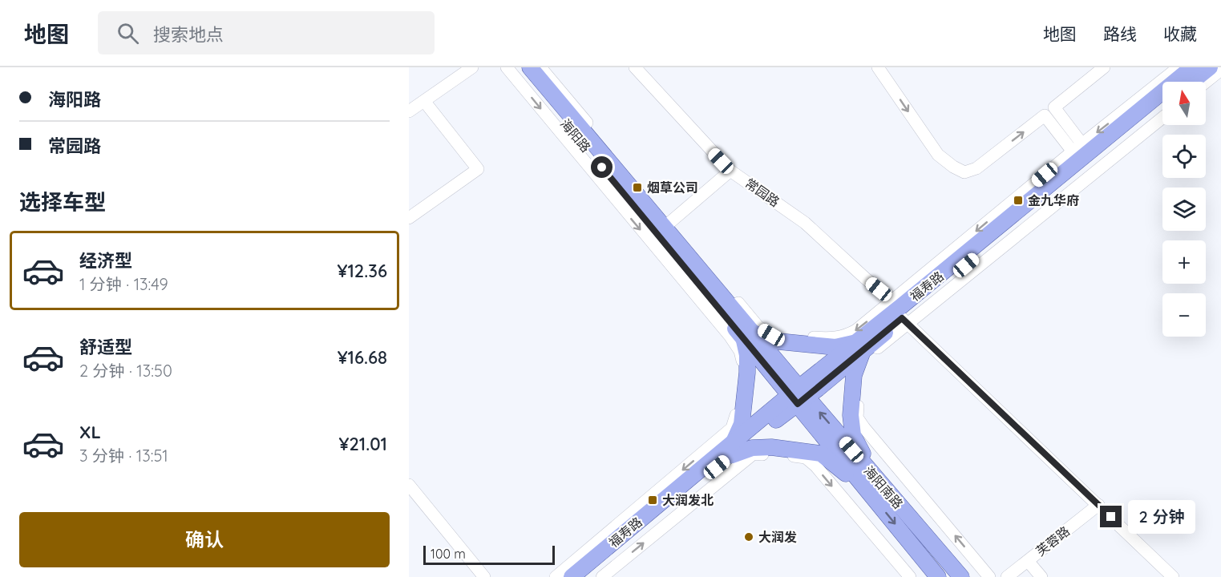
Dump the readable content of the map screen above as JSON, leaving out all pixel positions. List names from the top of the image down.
{
  "streets": {
    "main road": ["海阳路", "福寿路", "海阳南路"],
    "street": ["常园路", "芙蓉路"]
  },
  "crossings": [
    ["海阳路", "福寿路"],
    ["海阳路", "海阳南路"],
    ["常园路", "福寿路"],
    ["常园路", "芙蓉路"],
    ["福寿路", "海阳南路"]
  ],
  "places": {
    "transit": ["烟草公司", "金九华府", "大润发北"],
    "other": ["大润发"]
  },
  "scale_bar": "100 m",
  "north": "top",
  "page": {
    "header": "地图",
    "search": "搜索地点",
    "nav": ["地图", "路线", "收藏"],
    "banner": ["海阳路", "常园路"],
    "map_buttons": ["+", "−"],
    "heading": "选择车型",
    "list": [
      {
        "name": "经济型",
        "note": "1 分钟 · 13:49",
        "value": "¥12.36"
      },
      {
        "name": "舒适型",
        "note": "2 分钟 · 13:50",
        "value": "¥16.68"
      },
      {
        "name": "XL",
        "note": "3 分钟 · 13:51",
        "value": "¥21.01"
      }
    ],
    "bubble": "2 分钟",
    "buttons": "确认",
    "scale": "100 m"
  }
}
